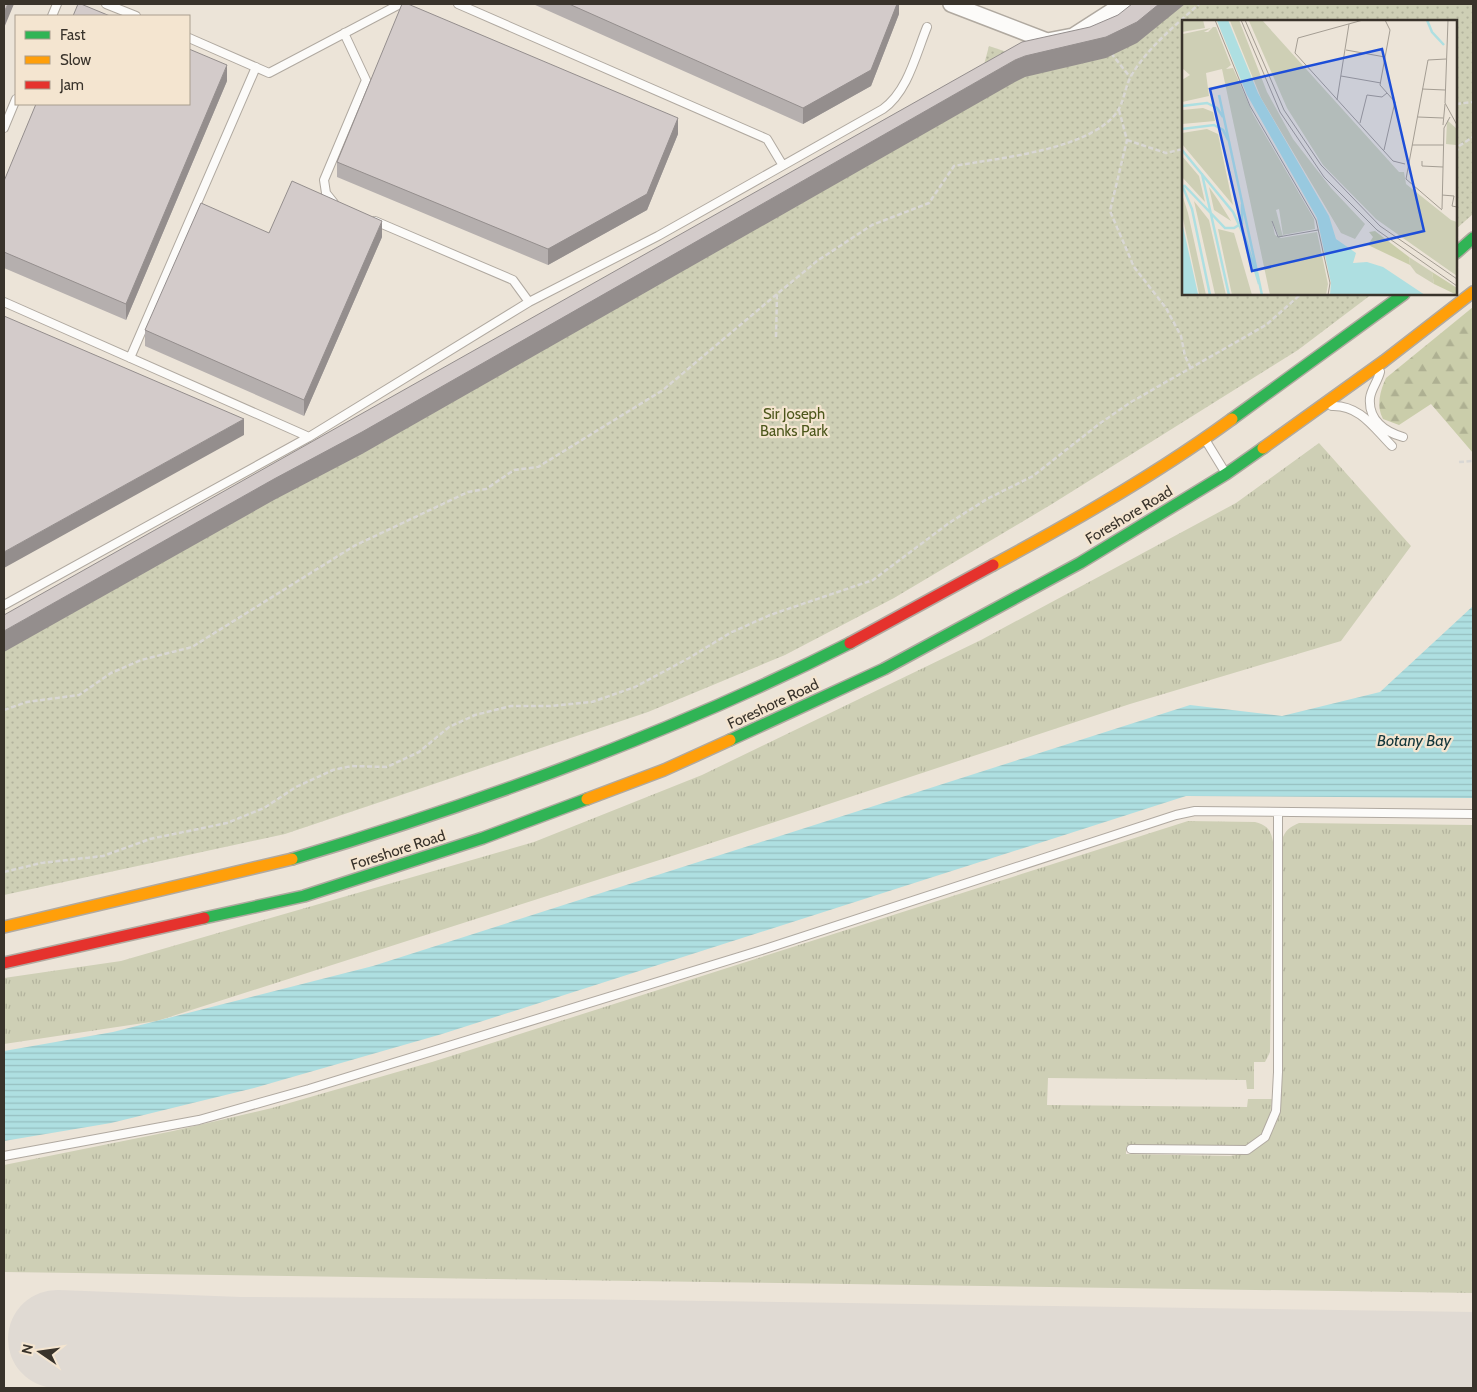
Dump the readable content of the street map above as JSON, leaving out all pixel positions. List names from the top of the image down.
{
  "streets": {
    "main road": ["Foreshore Road"]
  },
  "water": ["Botany Bay"],
  "parks": ["Sir Joseph Banks Park"],
  "legend": ["Fast", "Slow", "Jam"],
  "north": "left"
}
